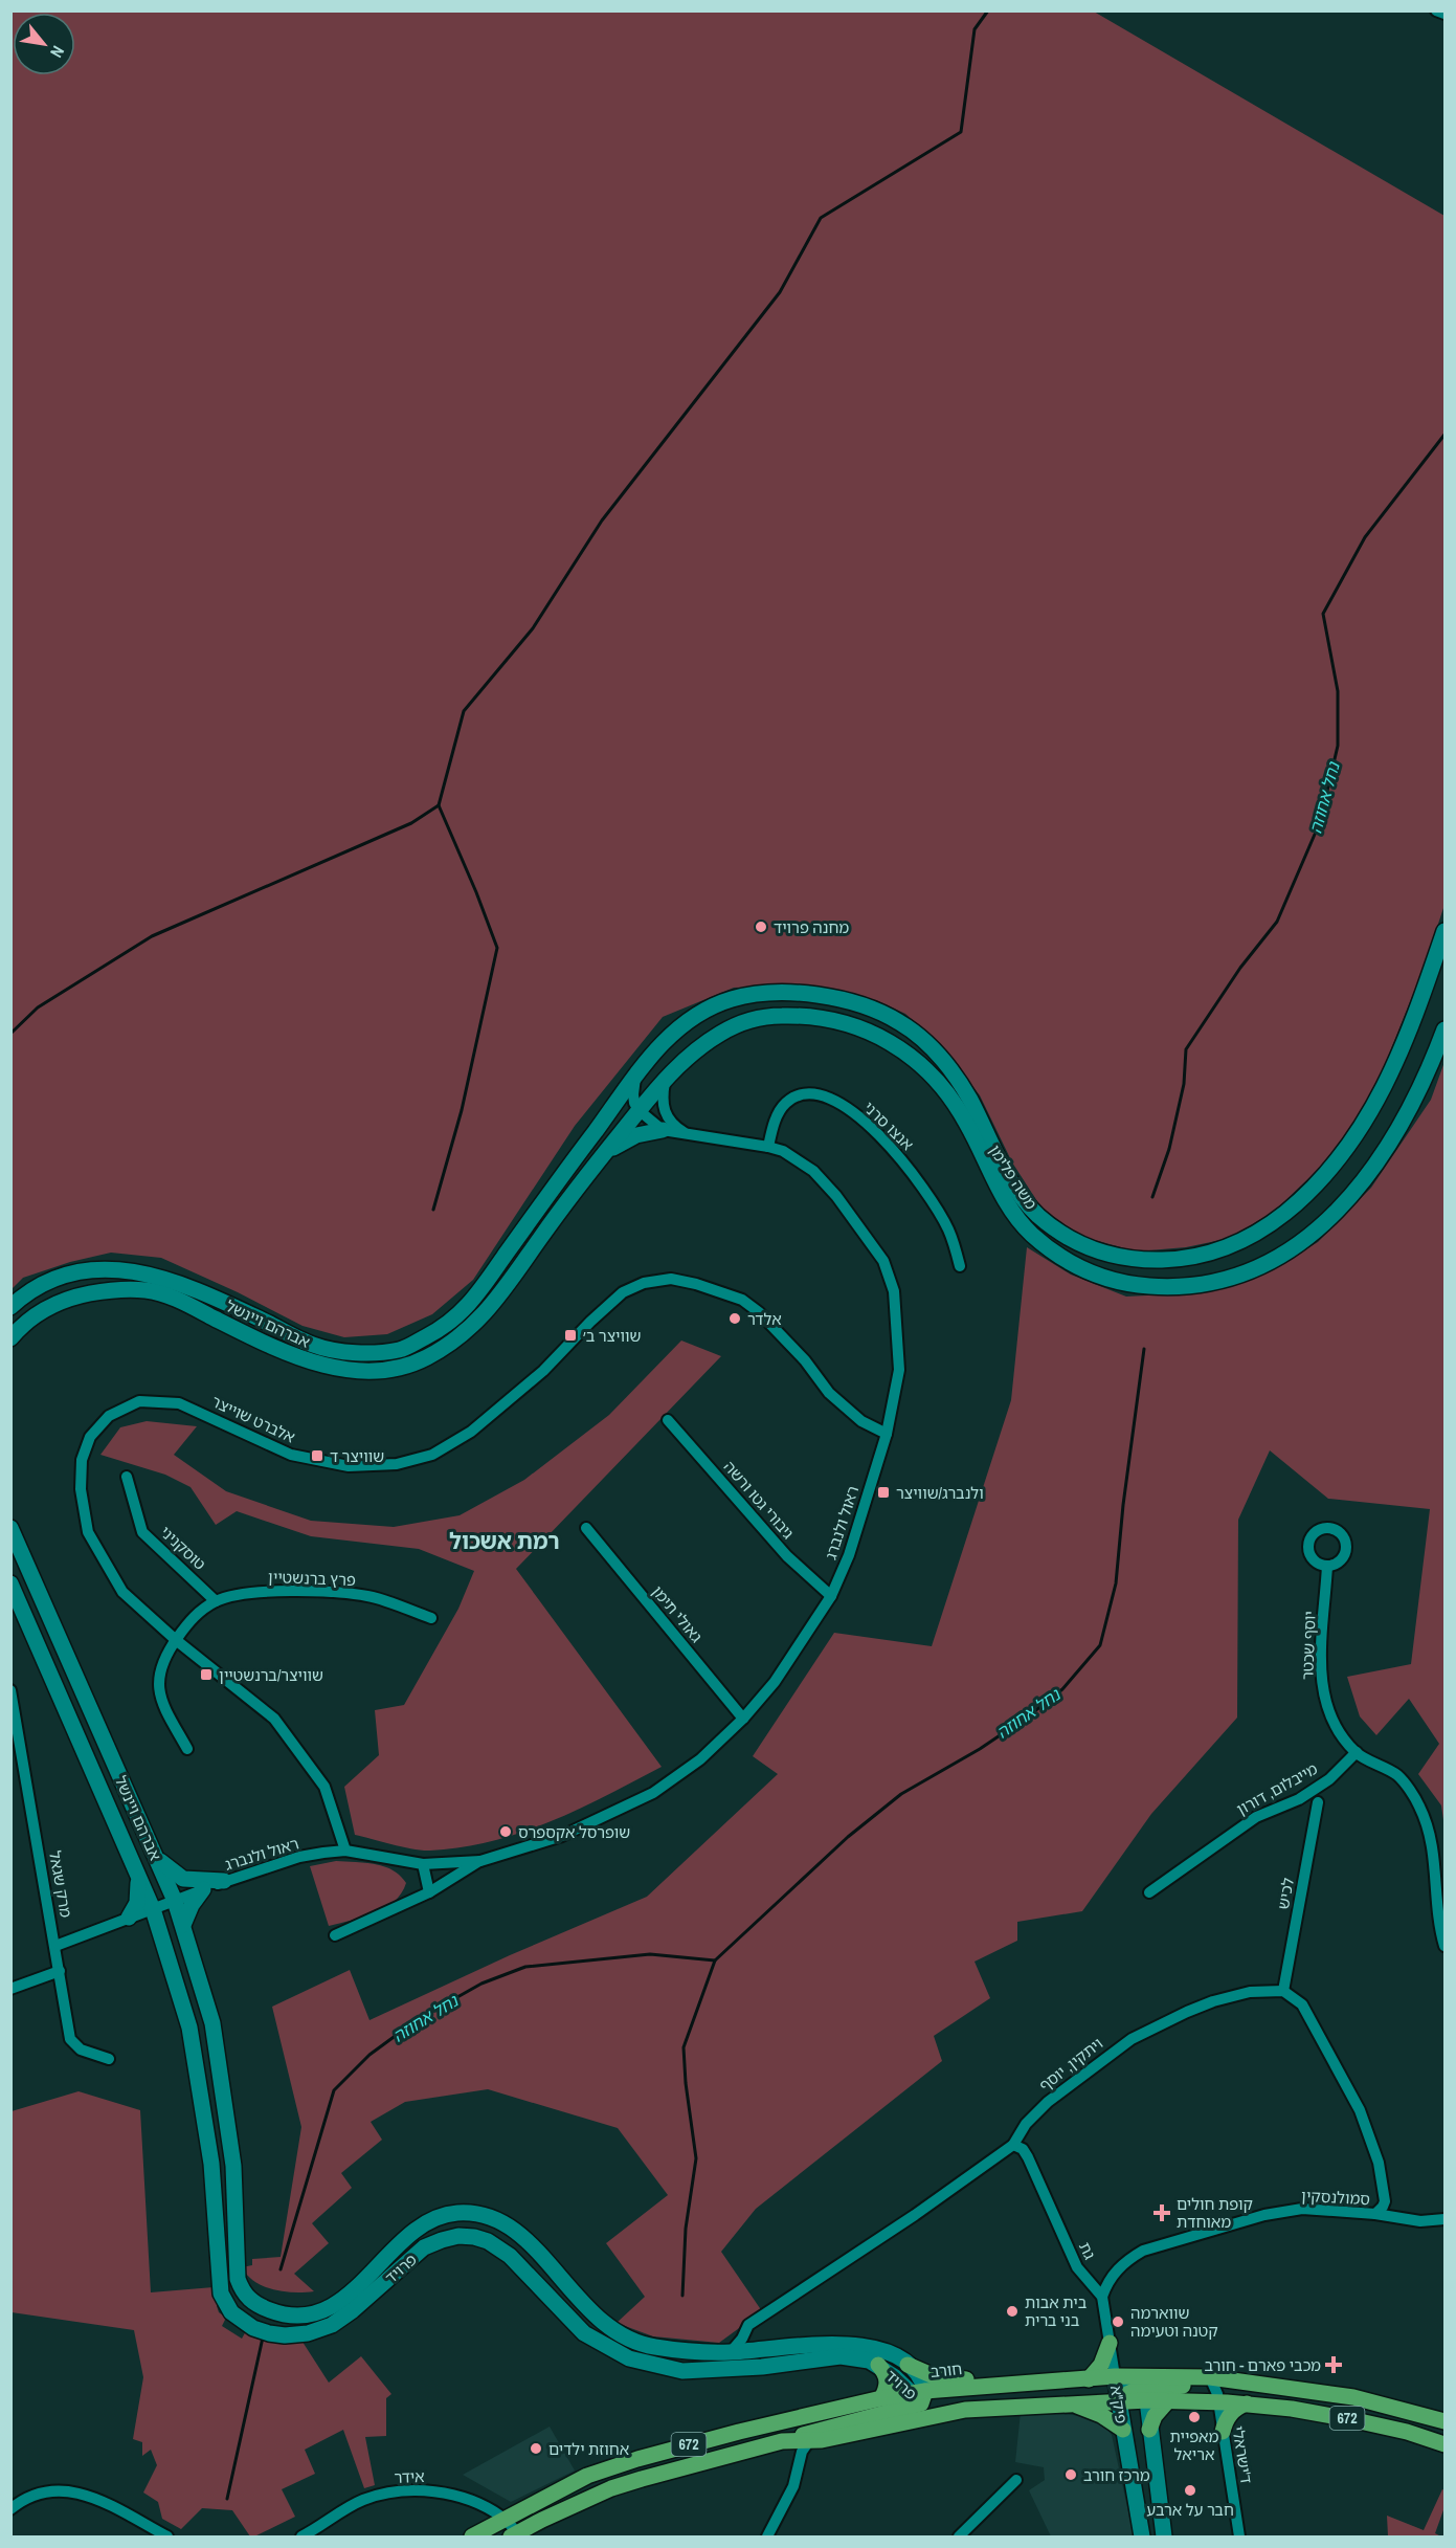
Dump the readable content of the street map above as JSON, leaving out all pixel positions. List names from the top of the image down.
{
  "streets": {
    "main road": [
      "משה פלימן",
      "אברהם ויינשל",
      "פרויד",
      "חורב",
      "פיק\"א",
      "672"
    ],
    "street": [
      "אנצו סרני",
      "אלברט שוייצר",
      "גיבורי גטו ורשה",
      "ראול ולנברג",
      "טוסקניני",
      "פרץ ברנשטיין",
      "גאולי תימן",
      "יוסף שכטר",
      "מייבלום, דורון",
      "מרק שגאל",
      "לכיש",
      "ויתקין, יוסף",
      "סמולנסקין",
      "גת",
      "ד'ישראלי",
      "אידר"
    ]
  },
  "crossings": [
    ["אנצו סרני", "ראול ולנברג"],
    ["משה פלימן", "אברהם ויינשל"],
    ["אברהם ויינשל", "ראול ולנברג"],
    ["אברהם ויינשל", "פרויד"],
    ["אלברט שוייצר", "ראול ולנברג"],
    ["אלברט שוייצר", "פרץ ברנשטיין"],
    ["גיבורי גטו ורשה", "ראול ולנברג"],
    ["ראול ולנברג", "גאולי תימן"],
    ["ראול ולנברג", "מרק שגאל"],
    ["ראול ולנברג", "פרויד"],
    ["טוסקניני", "פרץ ברנשטיין"],
    ["יוסף שכטר", "מייבלום, דורון"],
    ["לכיש", "ויתקין, יוסף"],
    ["ויתקין, יוסף", "גת"],
    ["ויתקין, יוסף", "פרויד"],
    ["סמולנסקין", "גת"],
    ["פרויד", "חורב"],
    ["פרויד", "672"],
    ["חורב", "פיק\"א"],
    ["חורב", "ד'ישראלי"],
    ["חורב", "אידר"],
    ["פיק\"א", "672"],
    ["672", "ד'ישראלי"],
    ["672", "אידר"]
  ],
  "districts": ["רמת אשכול"],
  "water": ["נחל אחוזה"],
  "places": {
    "other": [
      "מחנה פרויד",
      "אלדר",
      "שופרסל אקספרס",
      "בית אבות בני ברית",
      "שווארמה קטנה וטעימה",
      "מאפיית אריאל",
      "אחוזת ילדים",
      "מרכז חורב",
      "חבר על ארבע"
    ],
    "transit": [
      "שוויצר ב׳",
      "שוויצר ד",
      "ולנברג/שוויצר",
      "שוויצר/ברנשטיין"
    ],
    "health": ["קופת חולים מאוחדת", "מכבי פארם - חורב"]
  },
  "north": "bottom right"
}
